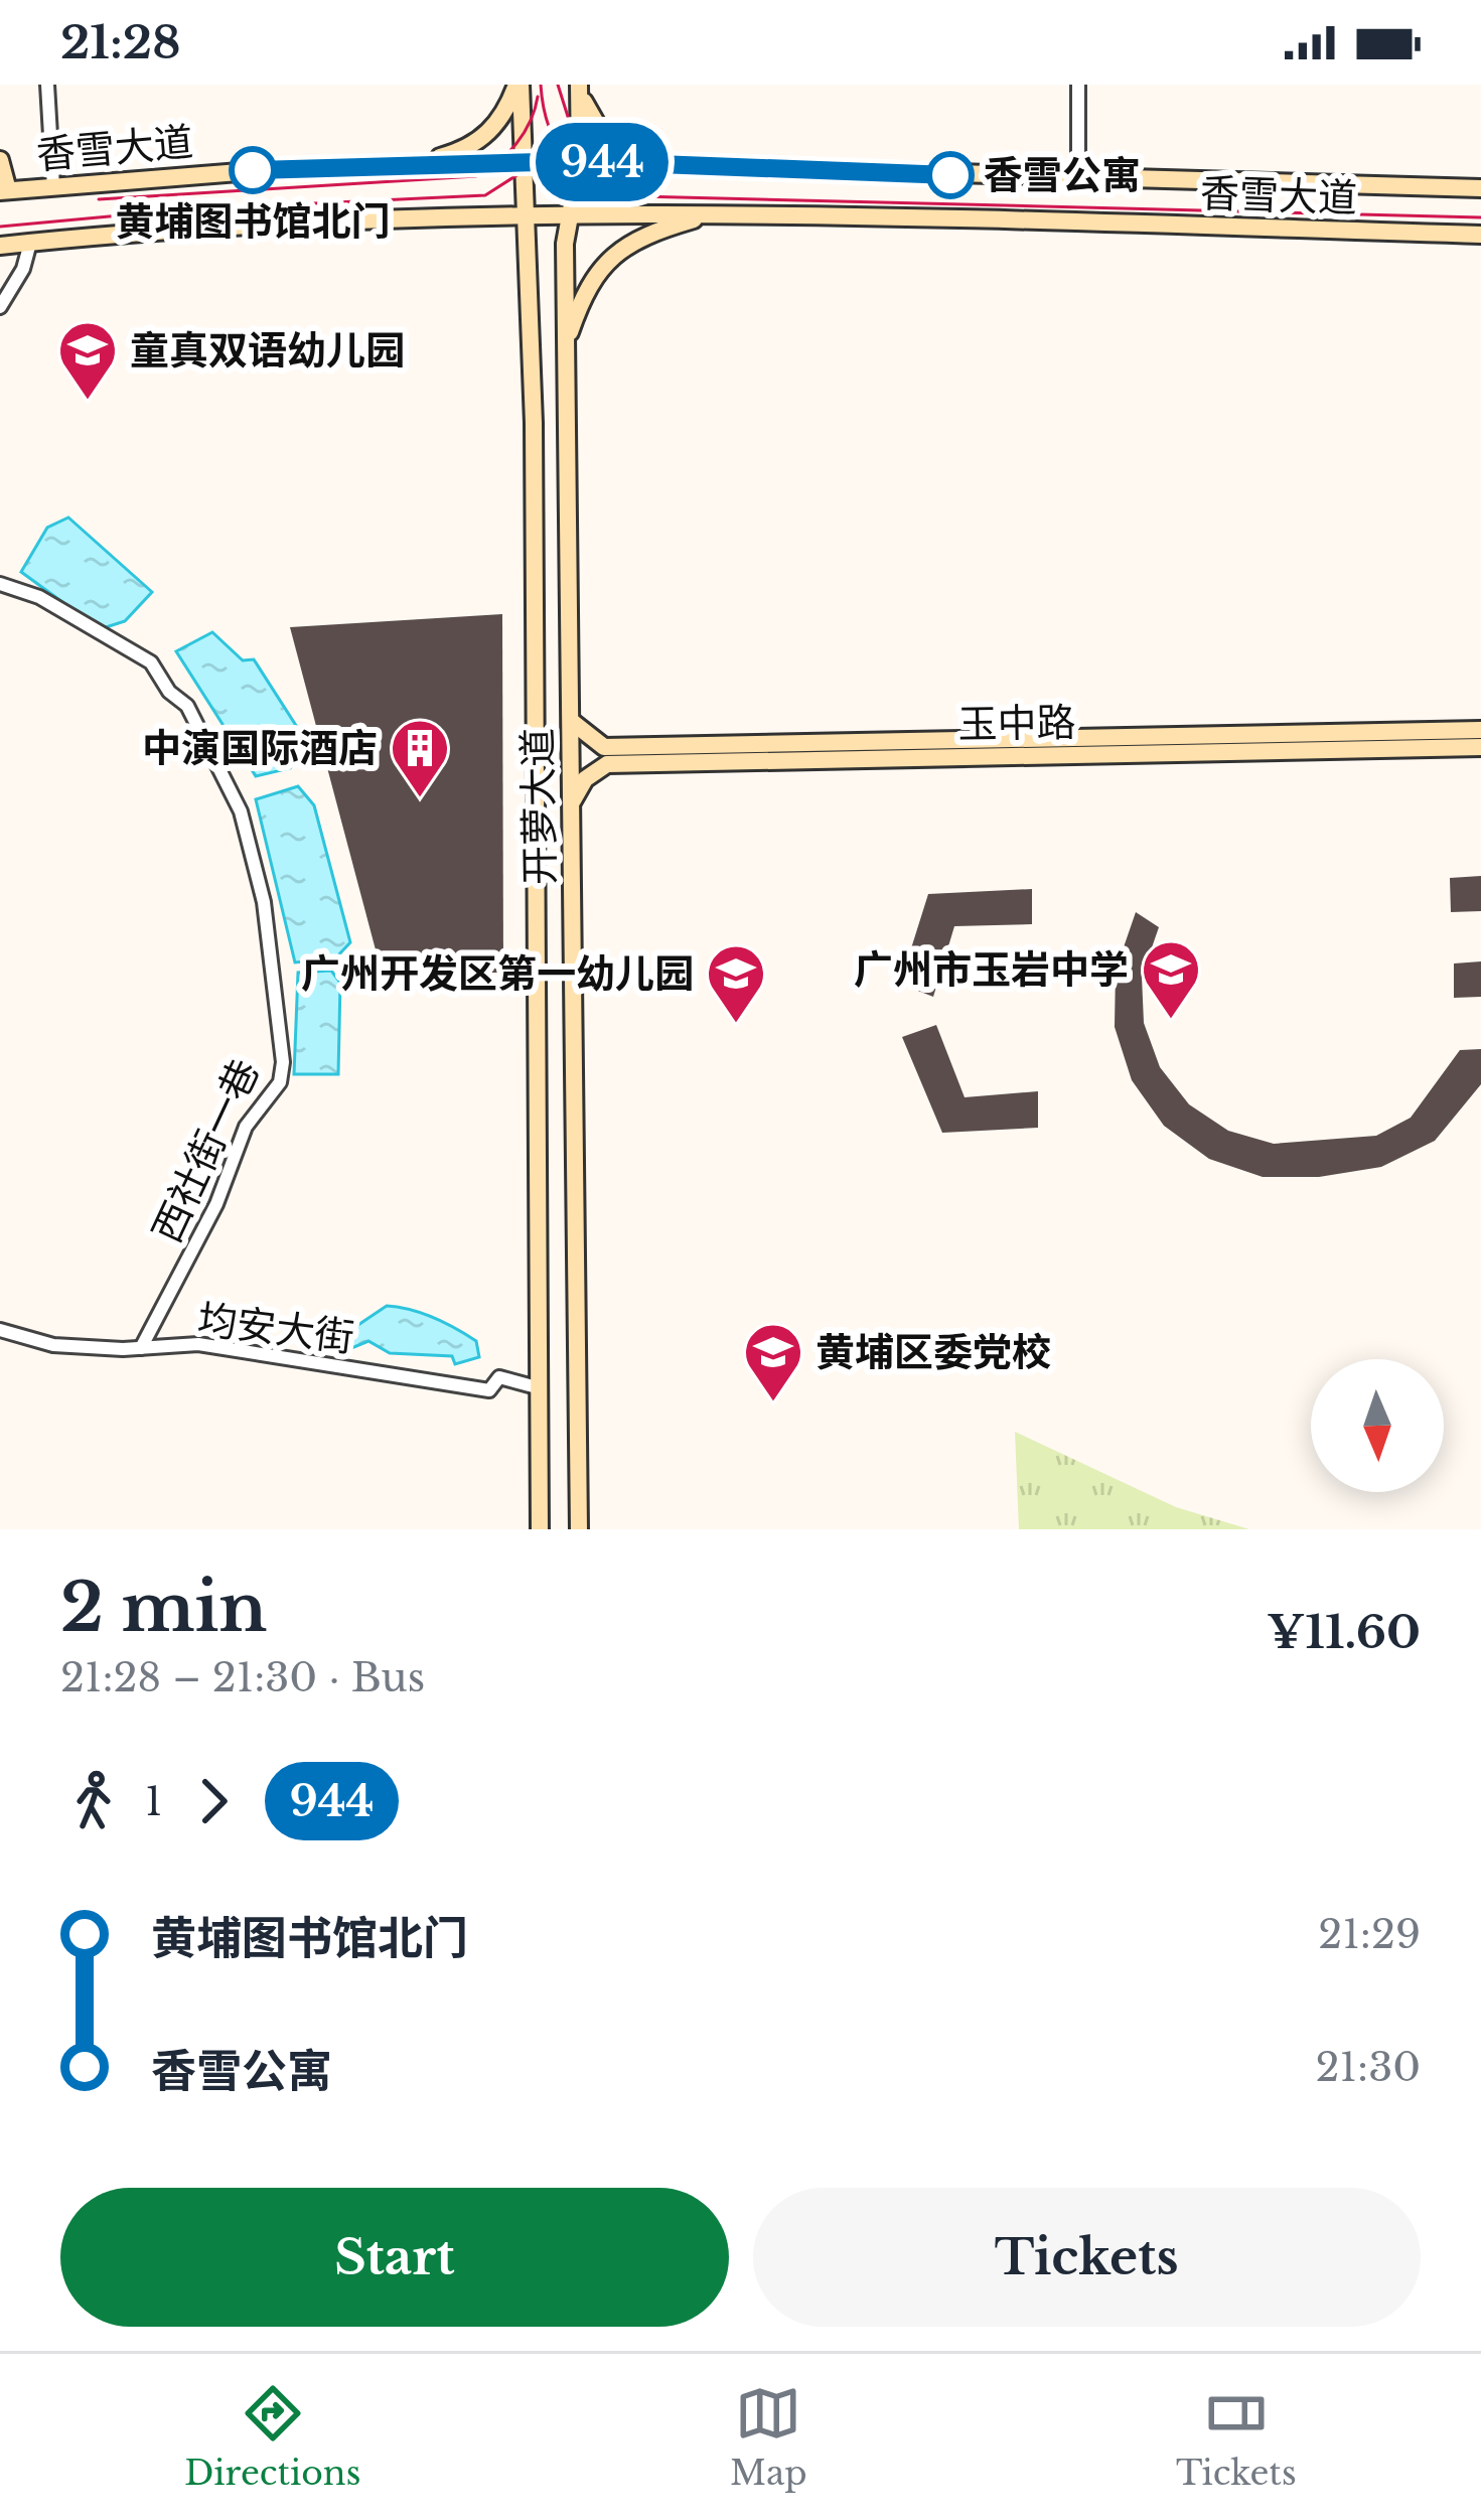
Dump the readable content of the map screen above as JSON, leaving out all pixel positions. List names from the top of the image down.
{
  "streets": {
    "main road": ["香雪大道", "玉中路", "开萝大道"],
    "street": ["西社街一巷", "均安大街"]
  },
  "crossings": [
    ["香雪大道", "开萝大道"],
    ["玉中路", "开萝大道"],
    ["开萝大道", "均安大街"],
    ["西社街一巷", "均安大街"]
  ],
  "places": {
    "other": ["黄埔图书馆北门", "香雪公寓"],
    "school or university": [
      "童真双语幼儿园",
      "广州市玉岩中学",
      "广州开发区第一幼儿园",
      "黄埔区委党校"
    ],
    "building": ["中演国际酒店"]
  },
  "lines": ["bus line 944"],
  "north": "bottom",
  "page": {
    "status": "21:28",
    "on_map": "944",
    "heading": ["2 min", "21:28 – 21:30 · Bus", "¥11.60"],
    "legs": ["1", "944"],
    "list": [
      {
        "name": "黄埔图书馆北门",
        "value": "21:29"
      },
      {
        "name": "香雪公寓",
        "value": "21:30"
      }
    ],
    "buttons": ["Start", "Tickets"],
    "tabs": ["Directions", "Map", "Tickets"]
  }
}
